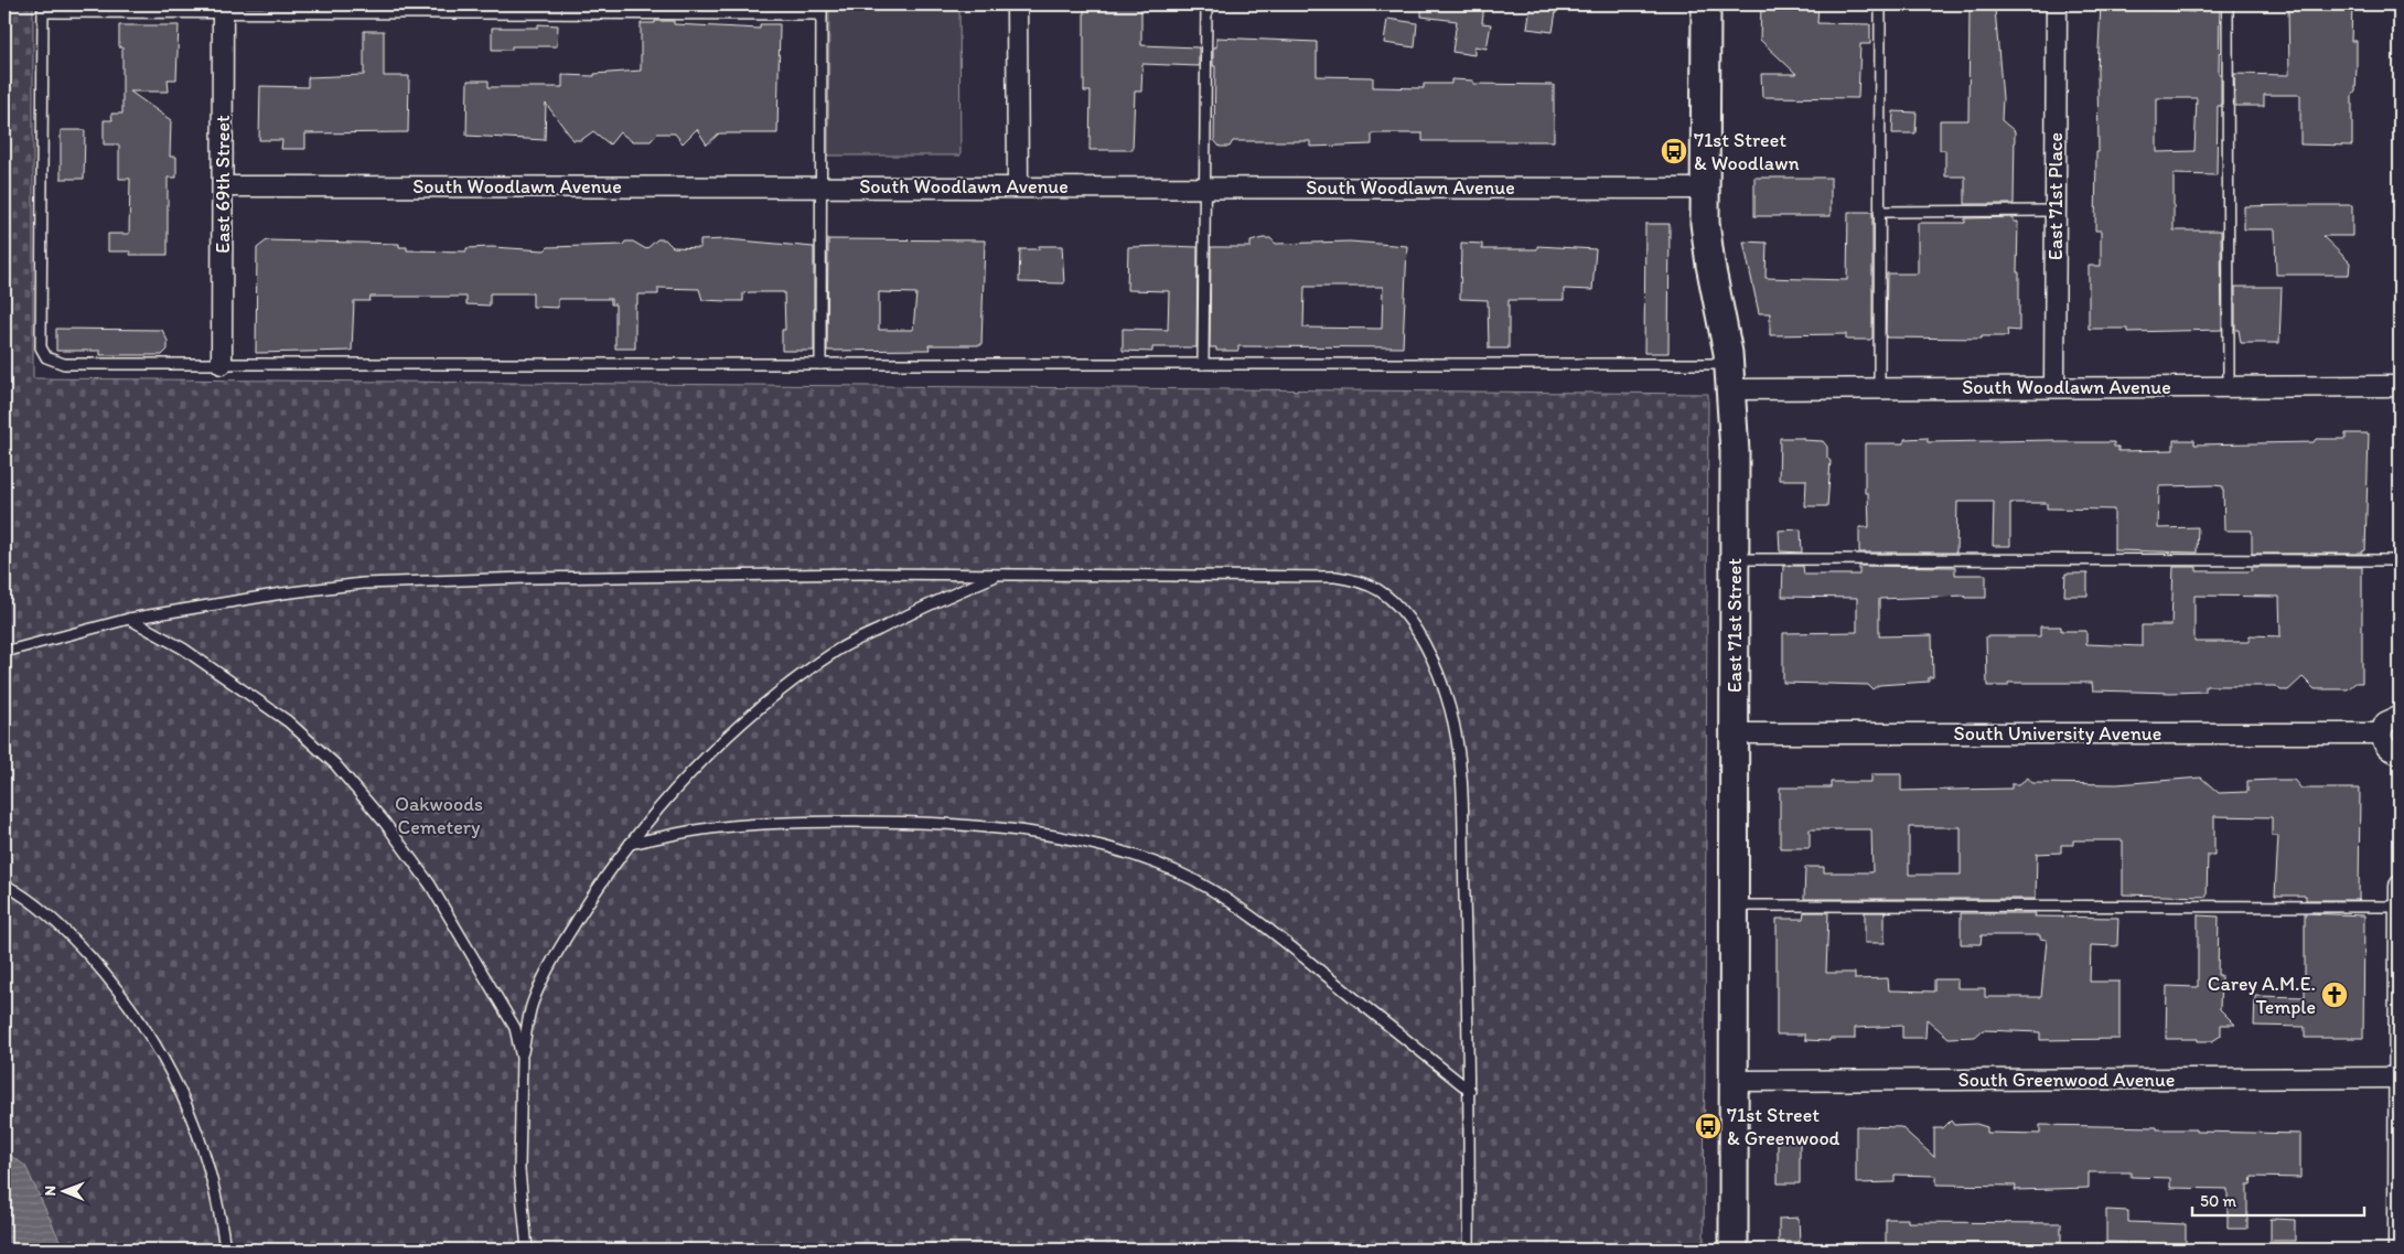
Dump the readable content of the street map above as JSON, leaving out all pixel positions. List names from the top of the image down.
{
  "streets": {
    "main road": ["East 71st Street"],
    "street": [
      "East 69th Street",
      "South Woodlawn Avenue",
      "East 71st Place",
      "South University Avenue",
      "South Greenwood Avenue"
    ]
  },
  "crossings": [
    ["East 69th Street", "South Woodlawn Avenue"],
    ["South Woodlawn Avenue", "East 71st Place"],
    ["South Woodlawn Avenue", "East 71st Street"],
    ["East 71st Street", "South University Avenue"],
    ["East 71st Street", "South Greenwood Avenue"]
  ],
  "parks": ["Oakwoods Cemetery"],
  "places": {
    "bus stop": ["71st Street & Woodlawn", "71st Street & Greenwood"],
    "church": ["Carey A.M.E. Temple"]
  },
  "scale_bar": "50 m",
  "north": "left"
}
